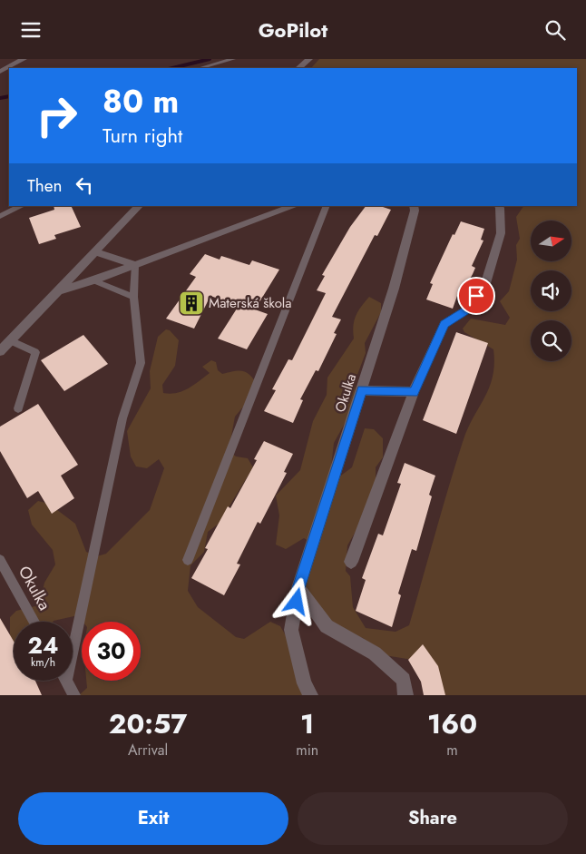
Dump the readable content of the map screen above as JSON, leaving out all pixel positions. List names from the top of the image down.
{
  "streets": {
    "street": ["Okulka"]
  },
  "places": {
    "building": ["Materská škola"]
  },
  "north": "right",
  "page": {
    "header": "GoPilot",
    "turn": ["80 m", "Turn right"],
    "then": "Then",
    "speed": "24 km/h",
    "limit": "30",
    "eta": [
      "20:57",
      "Arrival",
      "1",
      "min",
      "160",
      "m"
    ],
    "buttons": ["Exit", "Share"]
  }
}
